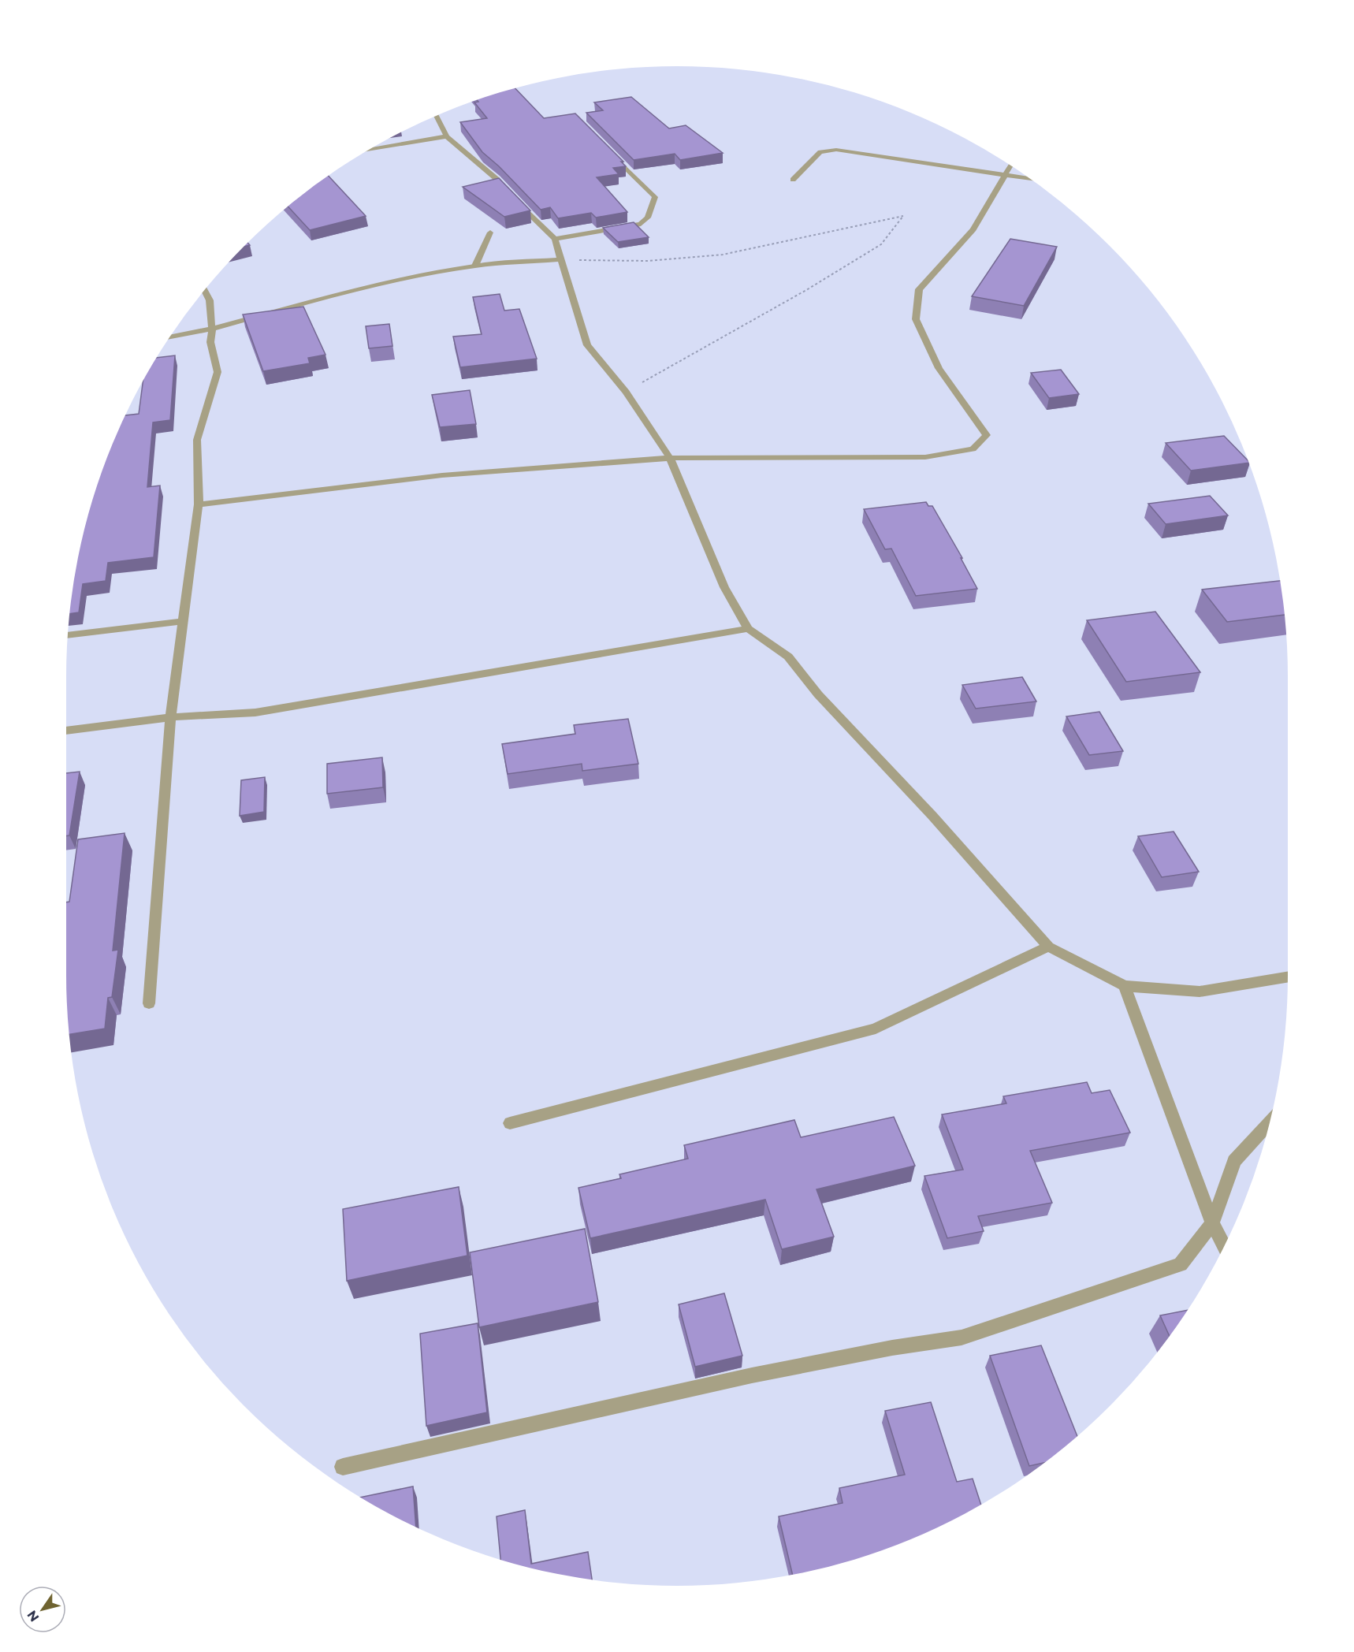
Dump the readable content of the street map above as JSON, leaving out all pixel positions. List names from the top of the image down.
{
  "north": "bottom left"
}
